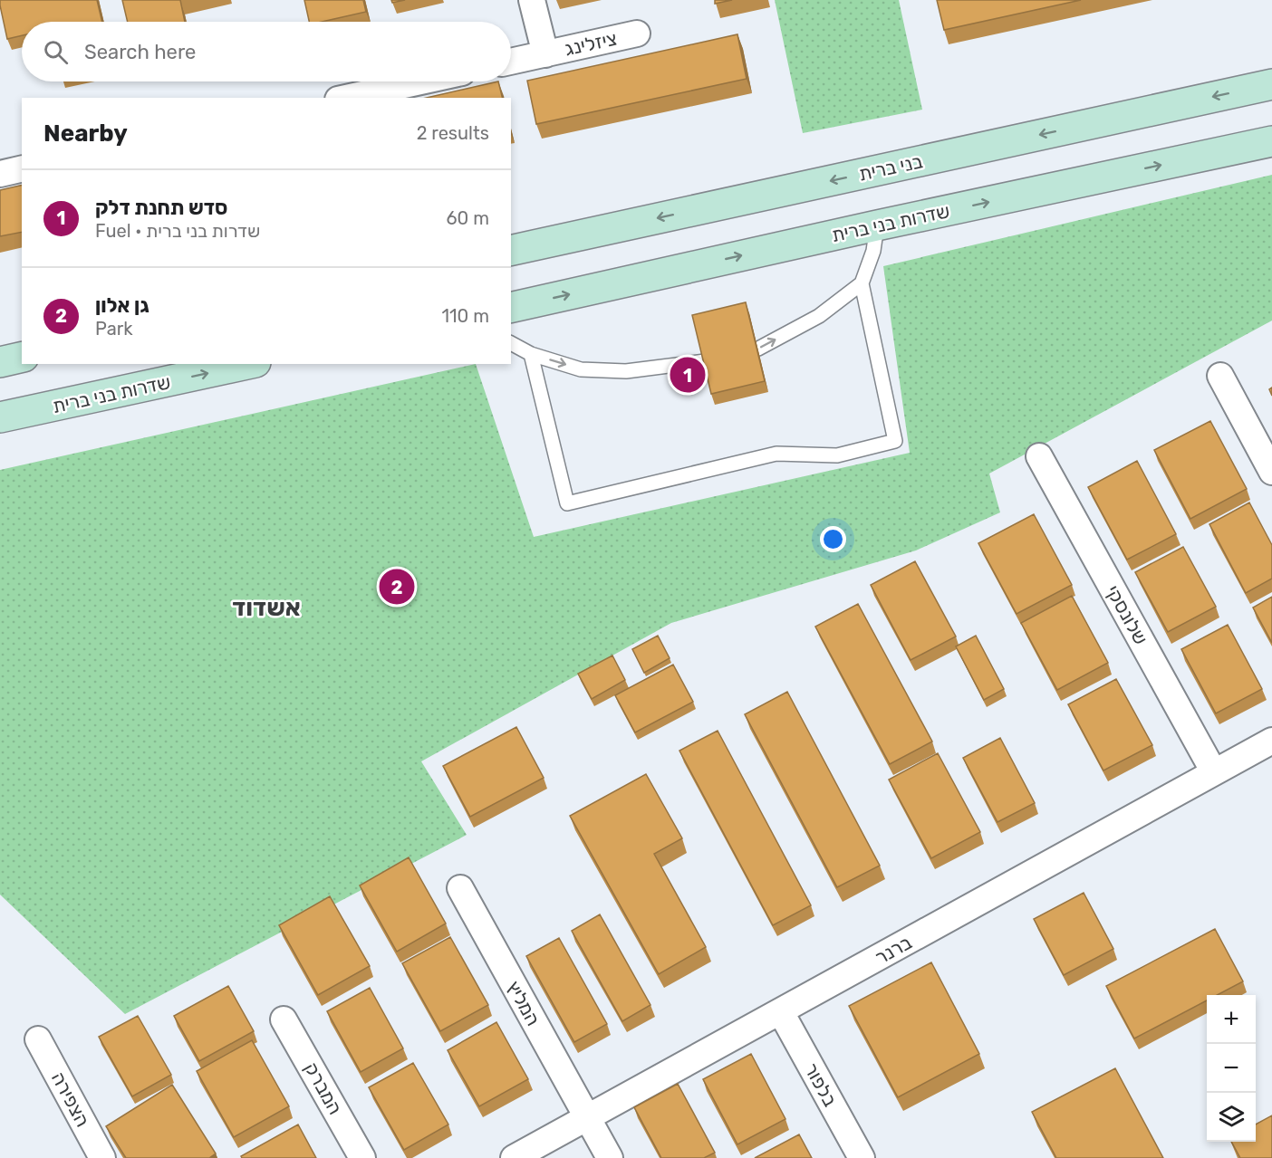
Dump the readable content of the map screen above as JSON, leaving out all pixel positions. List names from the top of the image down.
{
  "streets": {
    "main road": ["בני ברית", "שדרות בני ברית"],
    "street": [
      "ציזלינג",
      "שלונסקי",
      "ברנר",
      "המליץ",
      "בלפור",
      "המברק",
      "הצפירה"
    ]
  },
  "crossings": [
    ["שלונסקי", "ברנר"],
    ["ברנר", "המליץ"],
    ["ברנר", "בלפור"]
  ],
  "one_way": ["בני ברית", "שדרות בני ברית"],
  "districts": ["אשדוד"],
  "page": {
    "search": "Search here",
    "heading": ["Nearby", "2 results"],
    "list": [
      {
        "mark": "1",
        "name": "סדש תחנת דלק",
        "note": "Fuel · שדרות בני ברית",
        "value": "60 m"
      },
      {
        "mark": "2",
        "name": "גן אלון",
        "note": "Park",
        "value": "110 m"
      }
    ],
    "pins": ["1", "2"],
    "map_buttons": ["+", "−"]
  }
}
